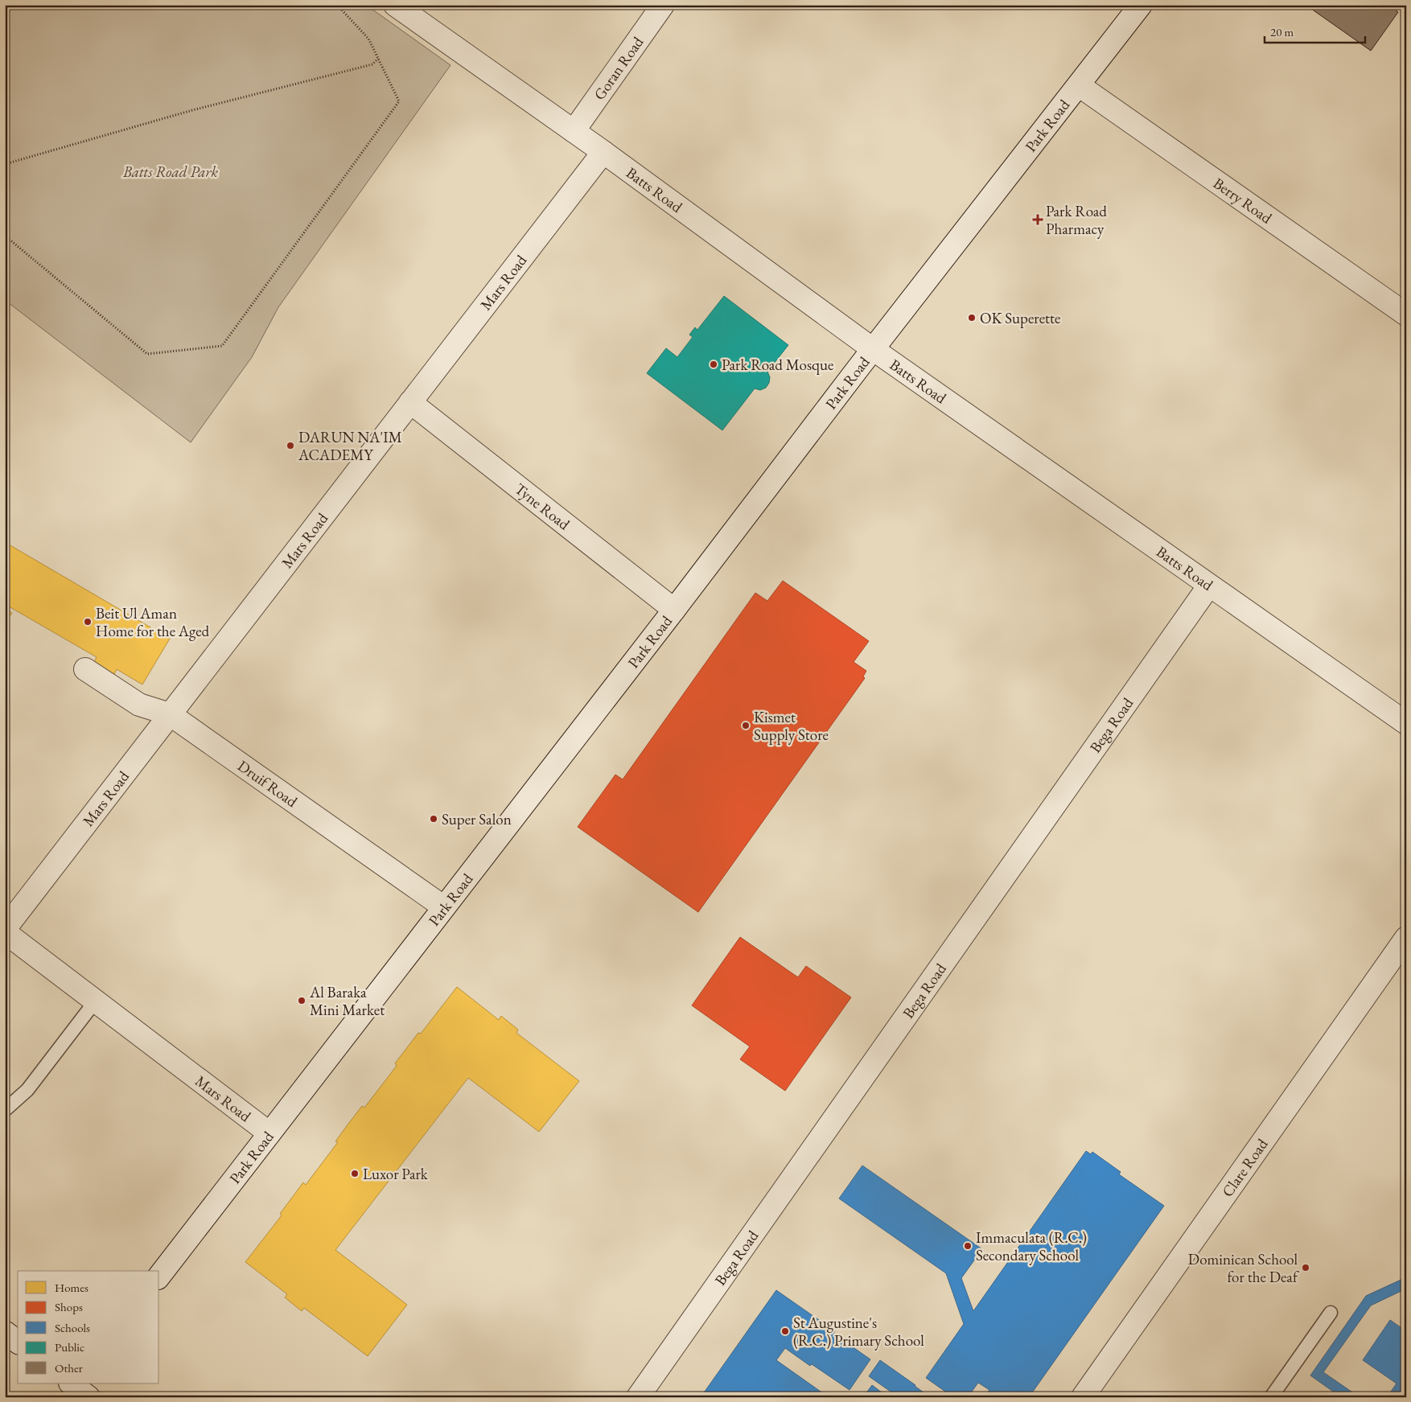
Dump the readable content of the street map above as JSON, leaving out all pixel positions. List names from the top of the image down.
{
  "streets": {
    "street": [
      "Goran Road",
      "Park Road",
      "Batts Road",
      "Berry Road",
      "Mars Road",
      "Tyne Road",
      "Bega Road",
      "Druif Road",
      "Clare Road"
    ]
  },
  "crossings": [
    ["Goran Road", "Batts Road"],
    ["Park Road", "Batts Road"],
    ["Park Road", "Berry Road"],
    ["Park Road", "Mars Road"],
    ["Park Road", "Tyne Road"],
    ["Park Road", "Druif Road"],
    ["Batts Road", "Mars Road"],
    ["Batts Road", "Bega Road"],
    ["Mars Road", "Tyne Road"],
    ["Mars Road", "Druif Road"]
  ],
  "parks": ["Batts Road Park"],
  "places": {
    "health": ["Park Road Pharmacy"],
    "other": [
      "OK Superette",
      "Park Road Mosque",
      "DARUN NA'IM ACADEMY",
      "Beit Ul Aman Home for the Aged",
      "Kismet Supply Store",
      "Super Salon",
      "Al Baraka Mini Market",
      "Luxor Park",
      "Immaculata (R.C.) Secondary School",
      "Dominican School for the Deaf",
      "St Augustine's (R.C.) Primary School"
    ]
  },
  "legend": [
    "Homes",
    "Shops",
    "Schools",
    "Public",
    "Other"
  ],
  "scale_bar": "20 m"
}
